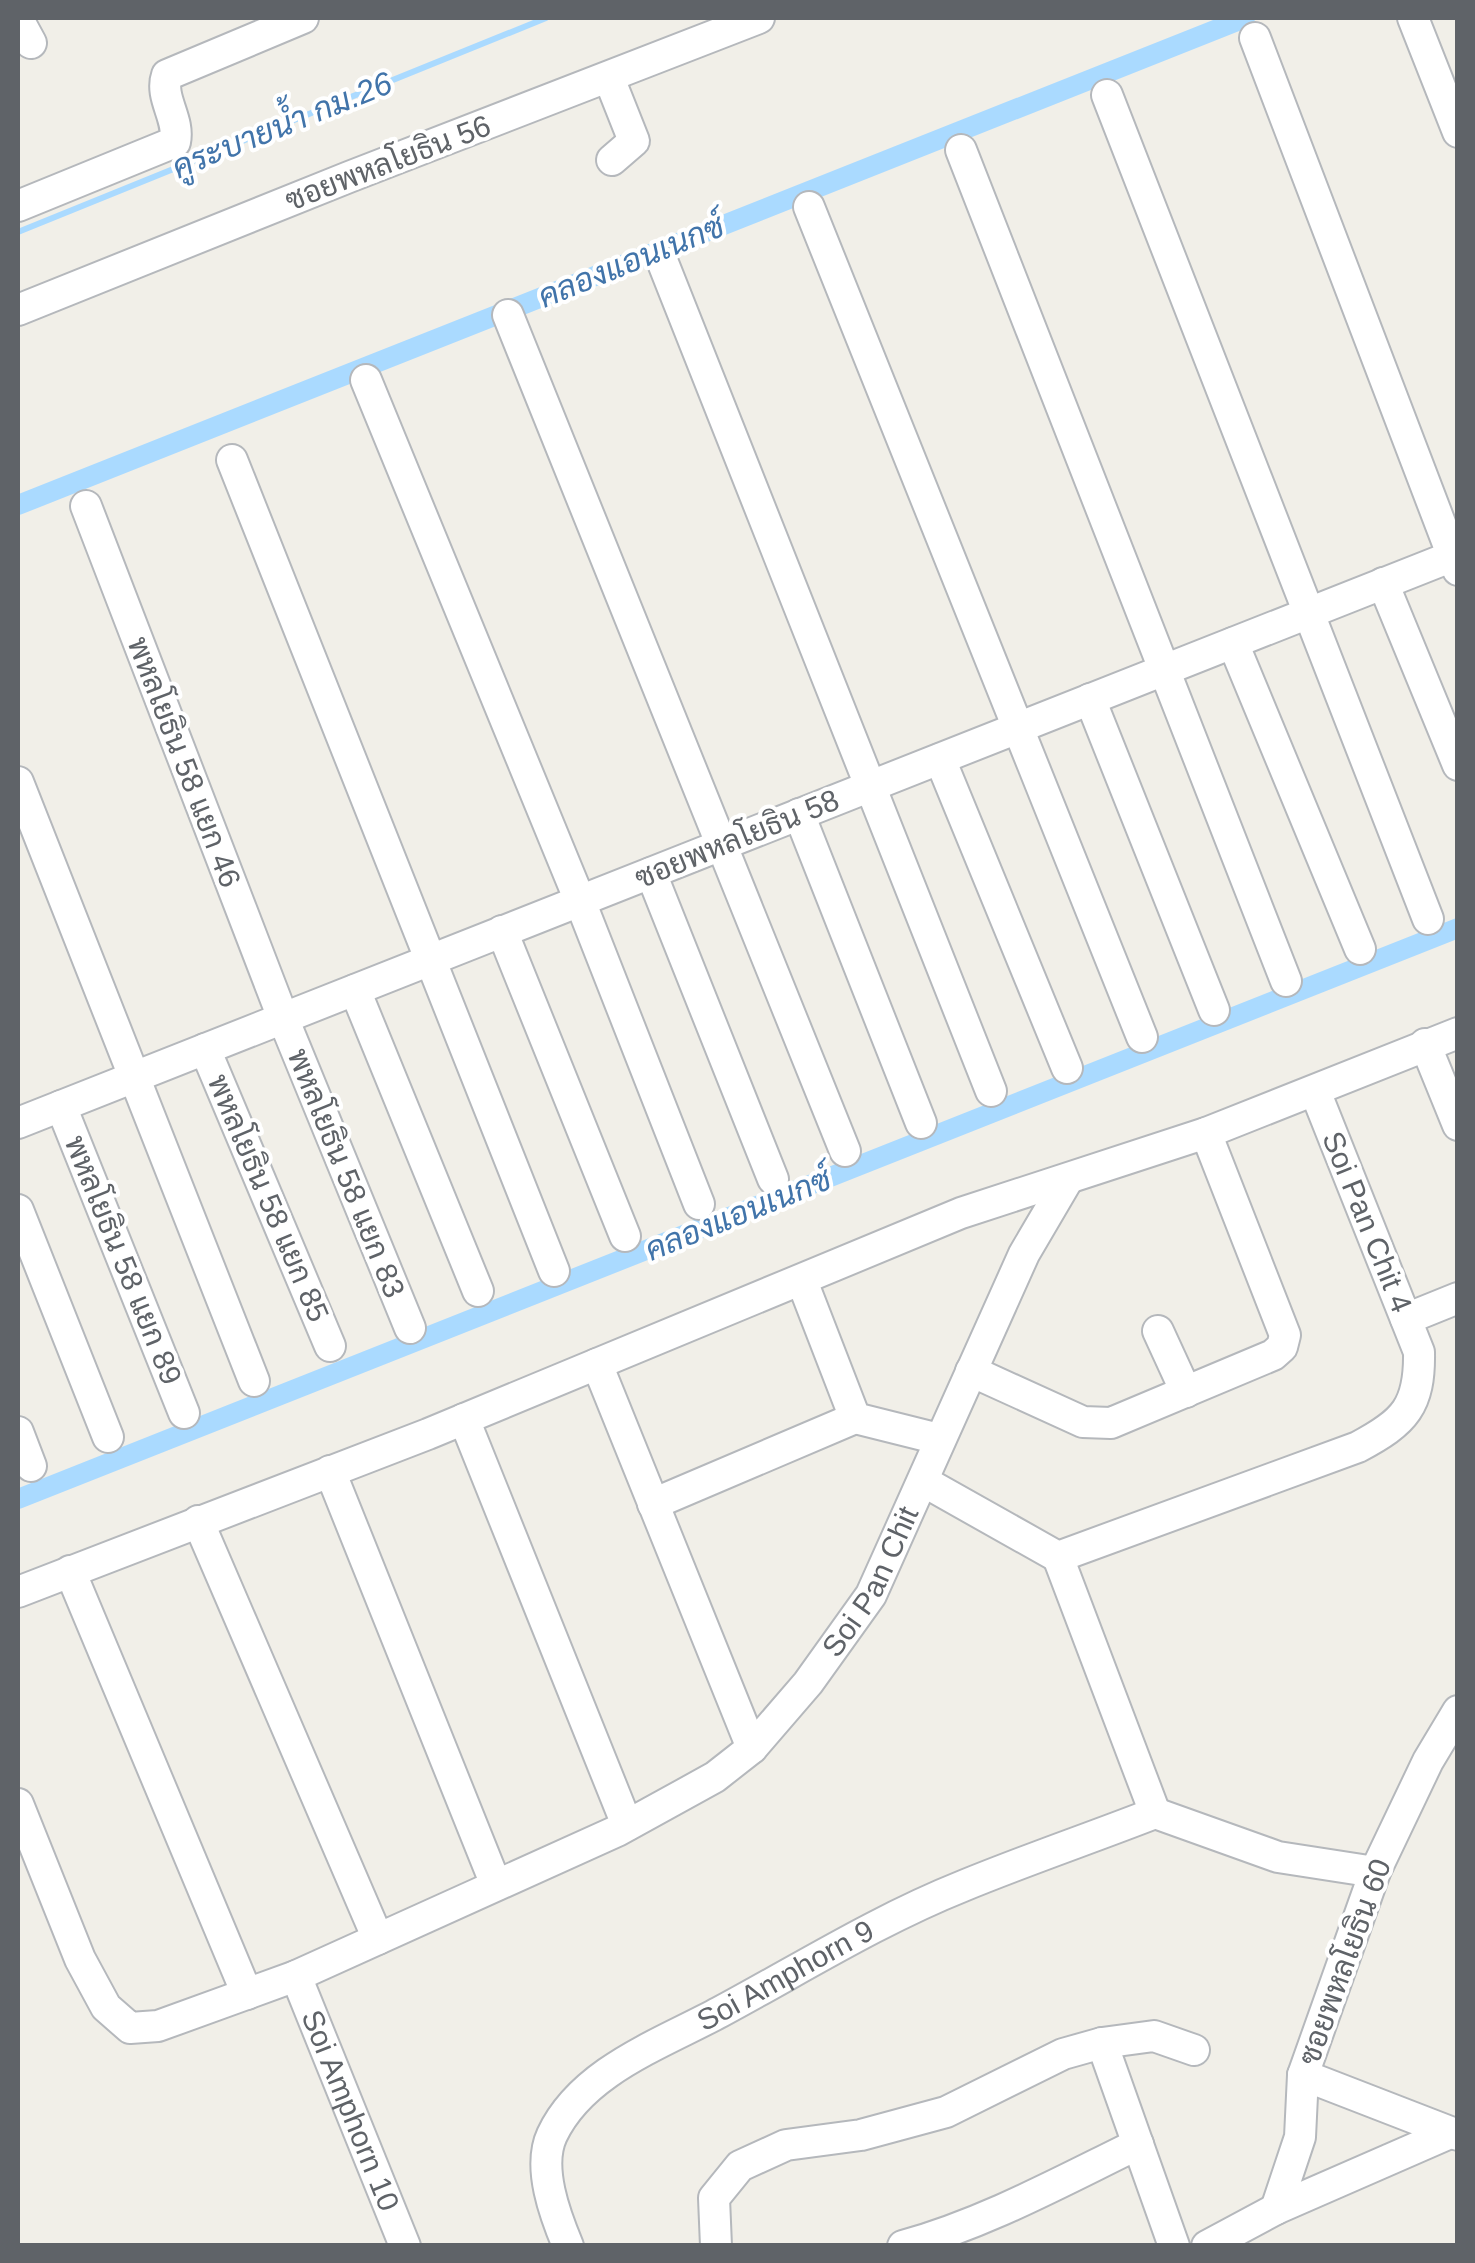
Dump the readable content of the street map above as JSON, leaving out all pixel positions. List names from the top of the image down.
{
  "streets": {
    "street": [
      "ซอยพหลโยธิน 56",
      "พหลโยธิน 58 แยก 46",
      "ซอยพหลโยธิน 58",
      "พหลโยธิน 58 แยก 83",
      "พหลโยธิน 58 แยก 85",
      "Soi Pan Chit 4",
      "พหลโยธิน 58 แยก 89",
      "Soi Pan Chit",
      "ซอยพหลโยธิน 60",
      "Soi Amphorn 9",
      "Soi Amphorn 10"
    ]
  },
  "crossings": [
    ["พหลโยธิน 58 แยก 46", "ซอยพหลโยธิน 58"],
    ["พหลโยธิน 58 แยก 46", "พหลโยธิน 58 แยก 83"],
    ["ซอยพหลโยธิน 58", "พหลโยธิน 58 แยก 83"],
    ["ซอยพหลโยธิน 58", "พหลโยธิน 58 แยก 85"],
    ["ซอยพหลโยธิน 58", "พหลโยธิน 58 แยก 89"],
    ["Soi Pan Chit", "Soi Amphorn 10"]
  ],
  "water": ["คูระบายน้ำ กม.26", "คลองแอนเนกซ์"]
}
